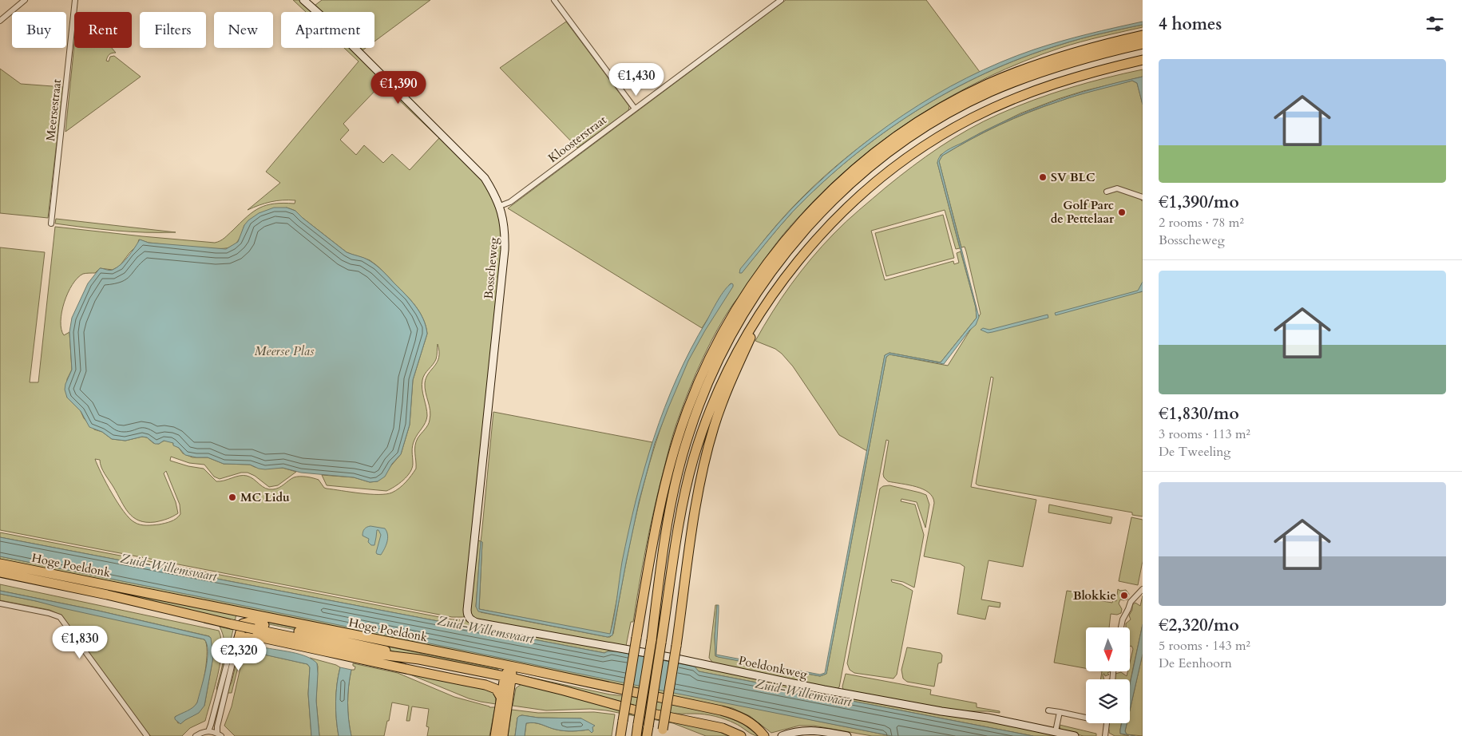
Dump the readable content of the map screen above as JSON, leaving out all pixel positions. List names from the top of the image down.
{
  "streets": {
    "highway": ["Hoge Poeldonk"],
    "street": [
      "Meersestraat",
      "Kloosterstraat",
      "Bosscheweg",
      "Poeldonkweg"
    ]
  },
  "crossings": [
    ["Kloosterstraat", "Bosscheweg"],
    ["Bosscheweg", "Poeldonkweg"]
  ],
  "water": ["Meerse Plas", "Zuid-Willemsvaart"],
  "places": [
    "SV BLC",
    "Golf Parc de Pettelaar",
    "MC Lidu",
    "Blokkie"
  ],
  "north": "bottom",
  "page": {
    "heading": "4 homes",
    "chip": [
      "Buy",
      "Rent",
      "Filters",
      "New",
      "Apartment"
    ],
    "list": [
      {
        "name": "€1,390/mo",
        "note": "2 rooms · 78 m² · Bosscheweg"
      },
      {
        "name": "€1,830/mo",
        "note": "3 rooms · 113 m² · De Tweeling"
      },
      {
        "name": "€2,320/mo",
        "note": "5 rooms · 143 m² · De Eenhoorn"
      }
    ],
    "price": [
      "€1,430",
      "€1,390",
      "€1,830",
      "€2,320"
    ]
  }
}
